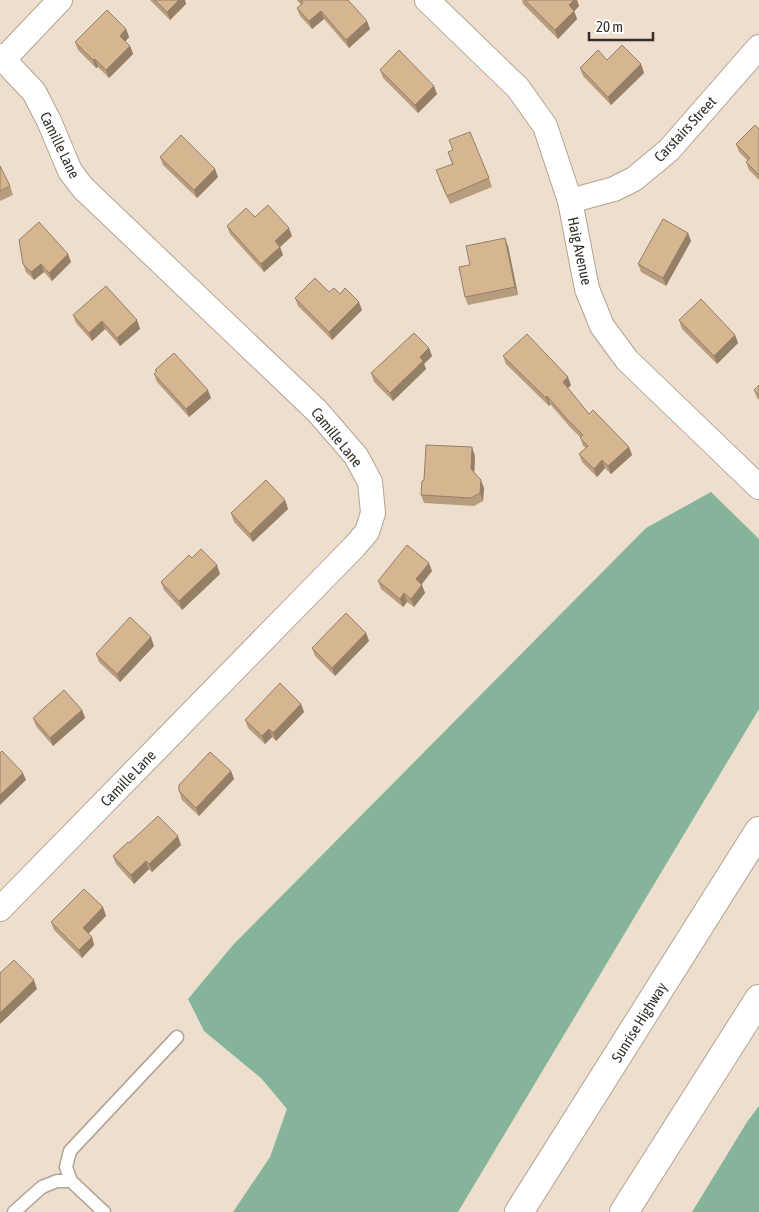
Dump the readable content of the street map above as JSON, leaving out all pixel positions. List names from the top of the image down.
{
  "streets": {
    "highway": ["Sunrise Highway"],
    "street": ["Carstairs Street", "Camille Lane", "Haig Avenue"]
  },
  "crossings": [
    ["Carstairs Street", "Haig Avenue"]
  ],
  "scale_bar": "20 m"
}
